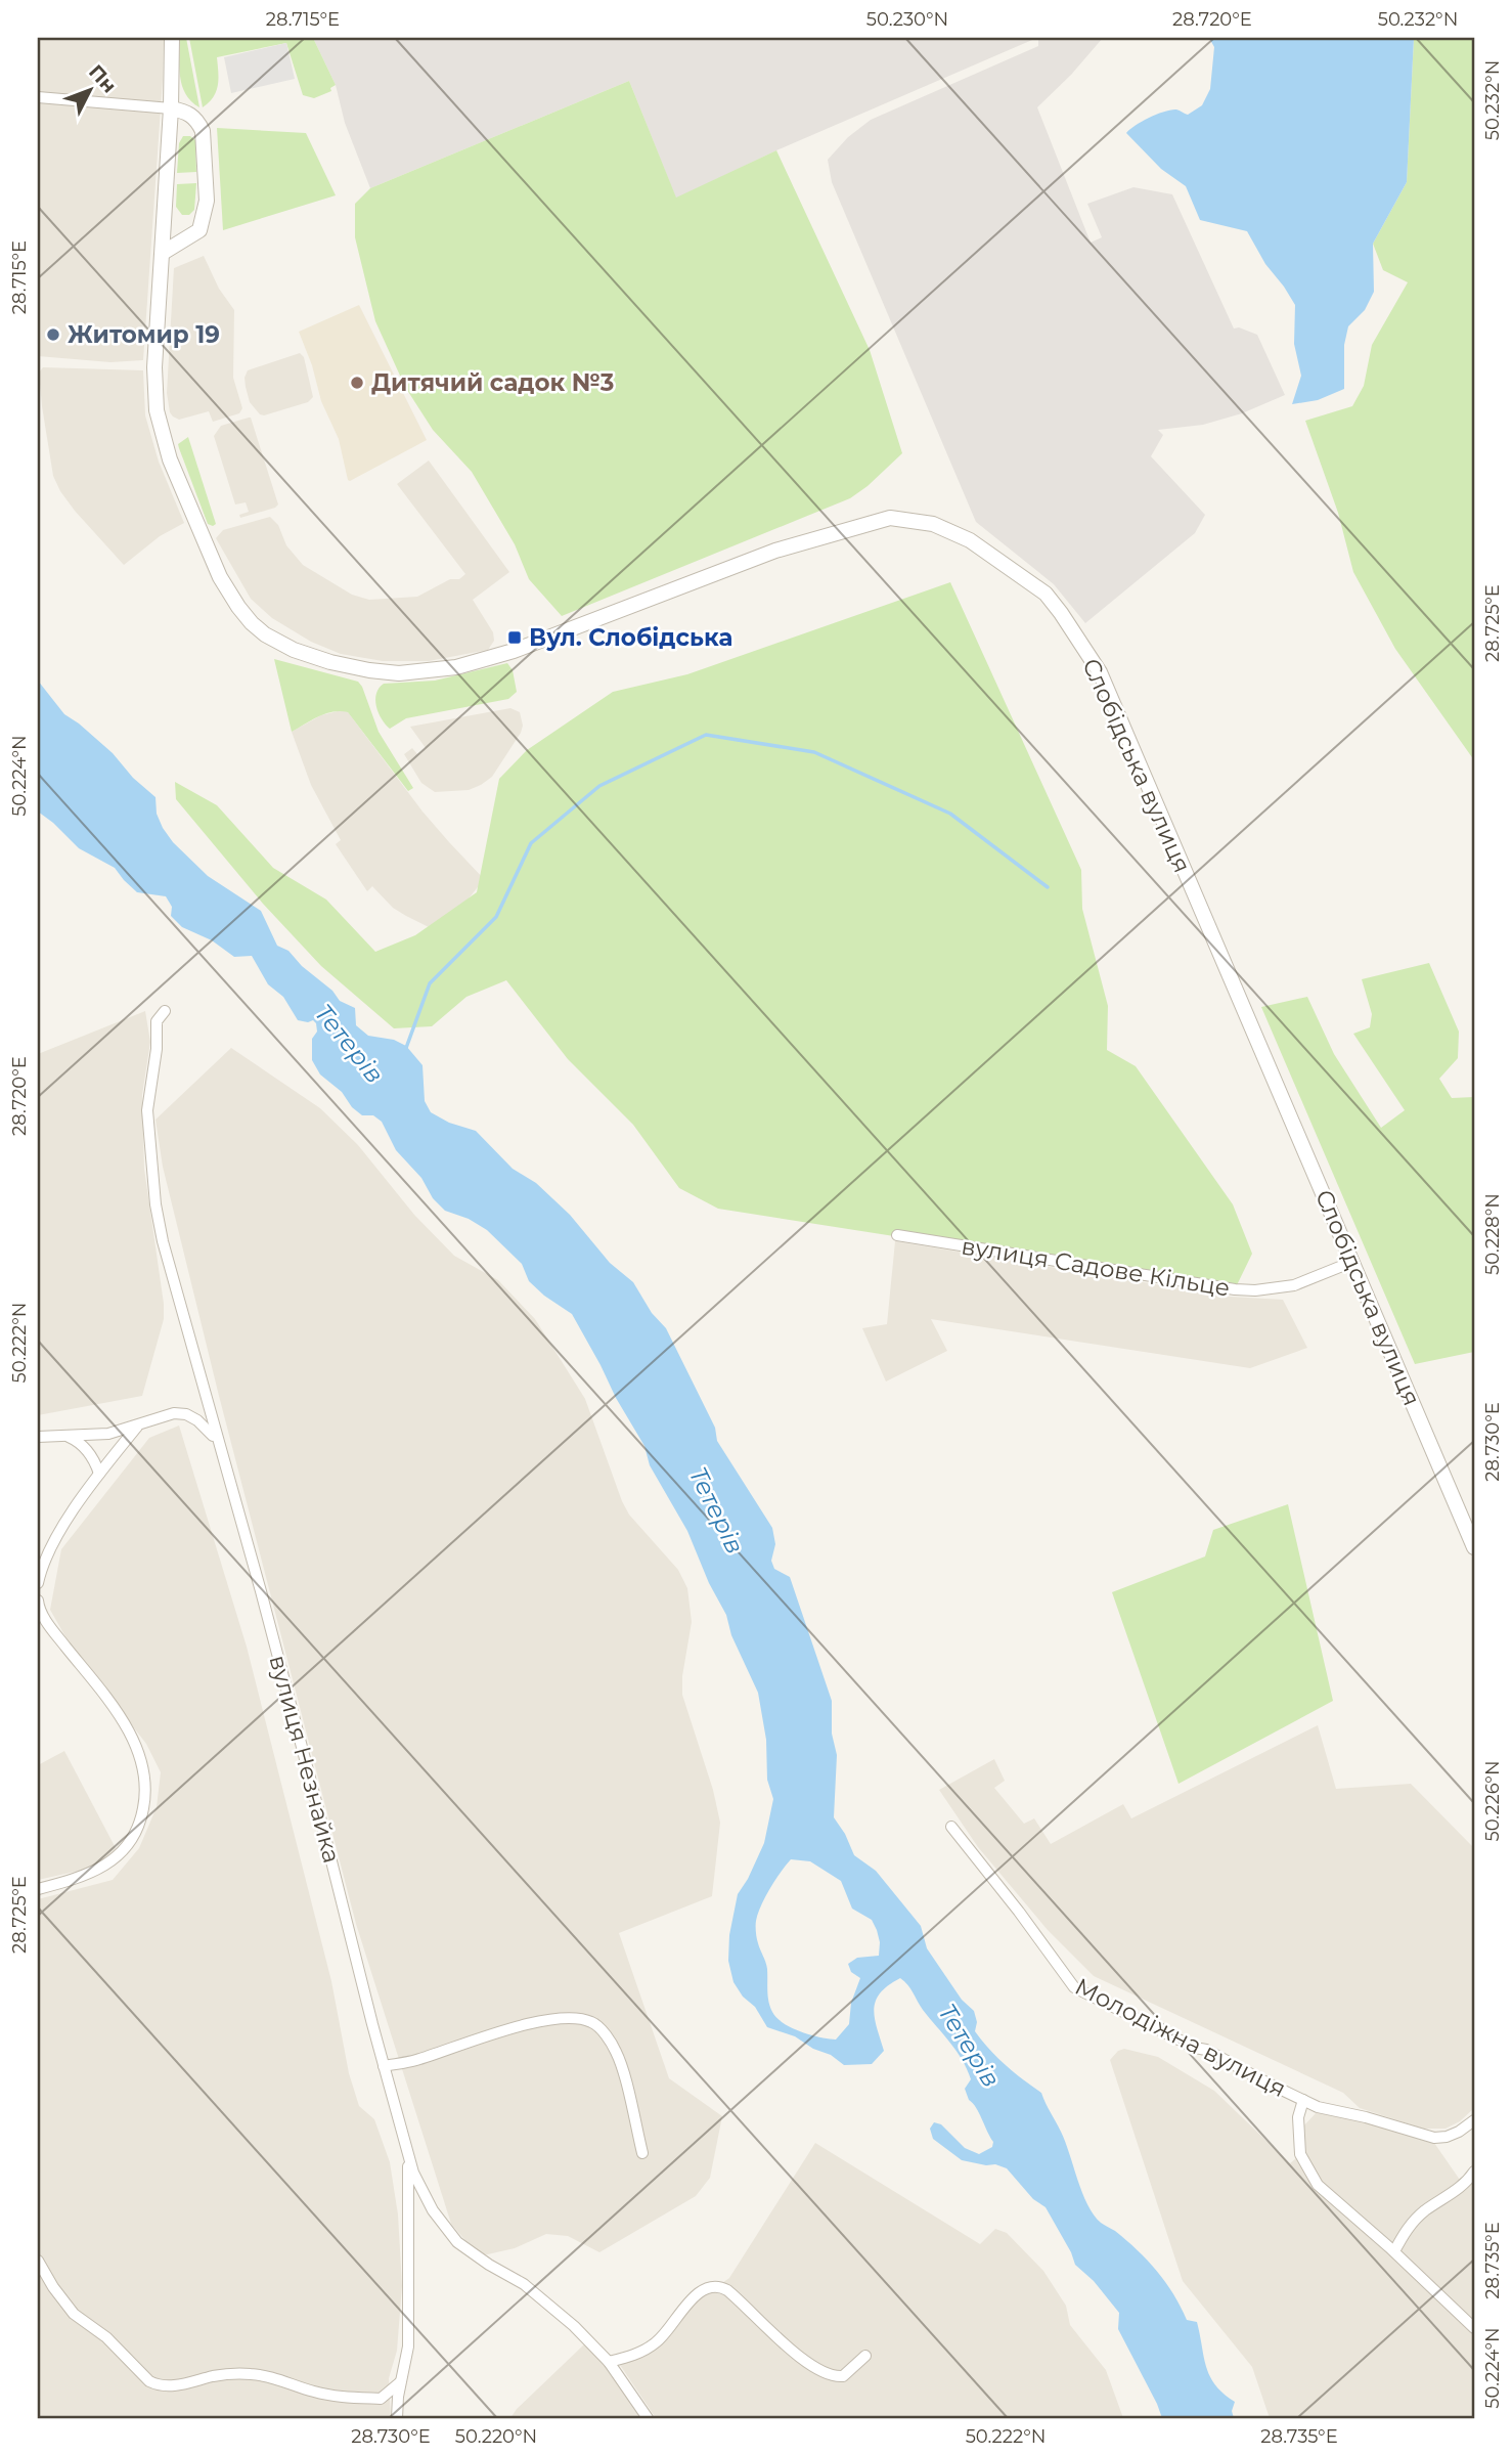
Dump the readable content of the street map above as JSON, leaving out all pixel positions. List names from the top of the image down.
{
  "streets": {
    "street": [
      "Слобідська вулиця",
      "вулиця Садове Кільце",
      "вулиця Незнайка",
      "Молодіжна вулиця"
    ]
  },
  "crossings": [
    ["Слобідська вулиця", "вулиця Садове Кільце"]
  ],
  "water": ["Тетерів"],
  "places": {
    "other": ["Житомир 19", "Дитячий садок №3"],
    "transit": ["Вул. Слобідська"]
  },
  "north": "top right",
  "coordinates": [
    "28.715°E",
    "50.230°N",
    "28.720°E",
    "50.232°N",
    "28.725°E",
    "50.224°N",
    "50.228°N",
    "50.222°N",
    "28.730°E",
    "50.226°N",
    "28.735°E",
    "50.220°N"
  ]
}
